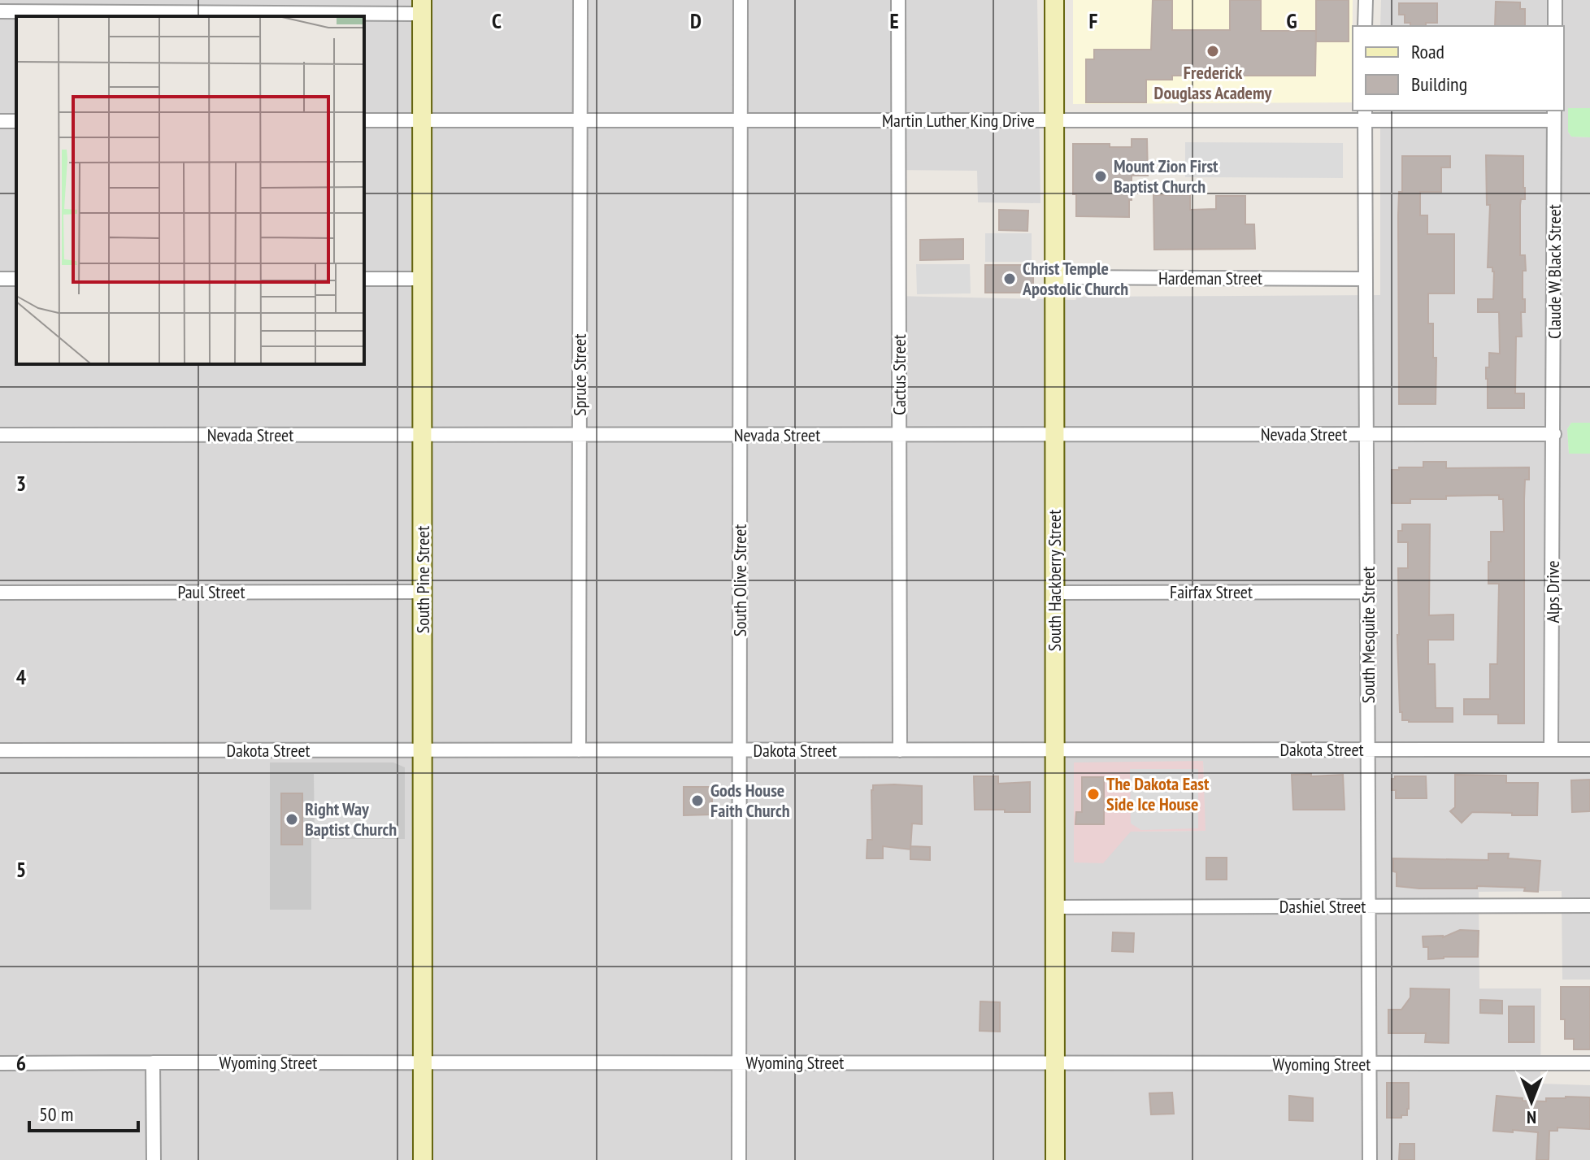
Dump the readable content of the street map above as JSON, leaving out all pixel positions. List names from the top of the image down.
{
  "streets": {
    "main road": ["South Pine Street", "South Hackberry Street"],
    "street": [
      "Martin Luther King Drive",
      "Claude W Black Street",
      "Hardeman Street",
      "Spruce Street",
      "Cactus Street",
      "Nevada Street",
      "South Olive Street",
      "Paul Street",
      "Fairfax Street",
      "Alps Drive",
      "South Mesquite Street",
      "Dakota Street",
      "Dashiel Street",
      "Wyoming Street"
    ]
  },
  "crossings": [
    ["Martin Luther King Drive", "Claude W Black Street"],
    ["Martin Luther King Drive", "Spruce Street"],
    ["Martin Luther King Drive", "Cactus Street"],
    ["Martin Luther King Drive", "South Pine Street"],
    ["Martin Luther King Drive", "South Olive Street"],
    ["Martin Luther King Drive", "South Hackberry Street"],
    ["Martin Luther King Drive", "South Mesquite Street"],
    ["Claude W Black Street", "Nevada Street"],
    ["Claude W Black Street", "Alps Drive"],
    ["Hardeman Street", "South Hackberry Street"],
    ["Hardeman Street", "South Mesquite Street"],
    ["Spruce Street", "Nevada Street"],
    ["Spruce Street", "Dakota Street"],
    ["Cactus Street", "Nevada Street"],
    ["Cactus Street", "Dakota Street"],
    ["Nevada Street", "South Pine Street"],
    ["Nevada Street", "South Olive Street"],
    ["Nevada Street", "South Hackberry Street"],
    ["Nevada Street", "Alps Drive"],
    ["Nevada Street", "South Mesquite Street"],
    ["South Pine Street", "Paul Street"],
    ["South Pine Street", "Dakota Street"],
    ["South Pine Street", "Wyoming Street"],
    ["South Olive Street", "Dakota Street"],
    ["South Olive Street", "Wyoming Street"],
    ["South Hackberry Street", "Fairfax Street"],
    ["South Hackberry Street", "Dakota Street"],
    ["South Hackberry Street", "Dashiel Street"],
    ["South Hackberry Street", "Wyoming Street"],
    ["Fairfax Street", "South Mesquite Street"],
    ["Alps Drive", "Dakota Street"],
    ["South Mesquite Street", "Dakota Street"],
    ["South Mesquite Street", "Dashiel Street"],
    ["South Mesquite Street", "Wyoming Street"]
  ],
  "places": [
    "Frederick Douglass Academy",
    "Mount Zion First Baptist Church",
    "Christ Temple Apostolic Church",
    "The Dakota East Side Ice House",
    "Gods House Faith Church",
    "Right Way Baptist Church"
  ],
  "legend": ["Road", "Building"],
  "scale_bar": "50 m",
  "north": "bottom",
  "grid": {
    "columns": [
      "C",
      "D",
      "E",
      "F",
      "G"
    ],
    "rows": [
      "3",
      "4",
      "5",
      "6"
    ]
  }
}
